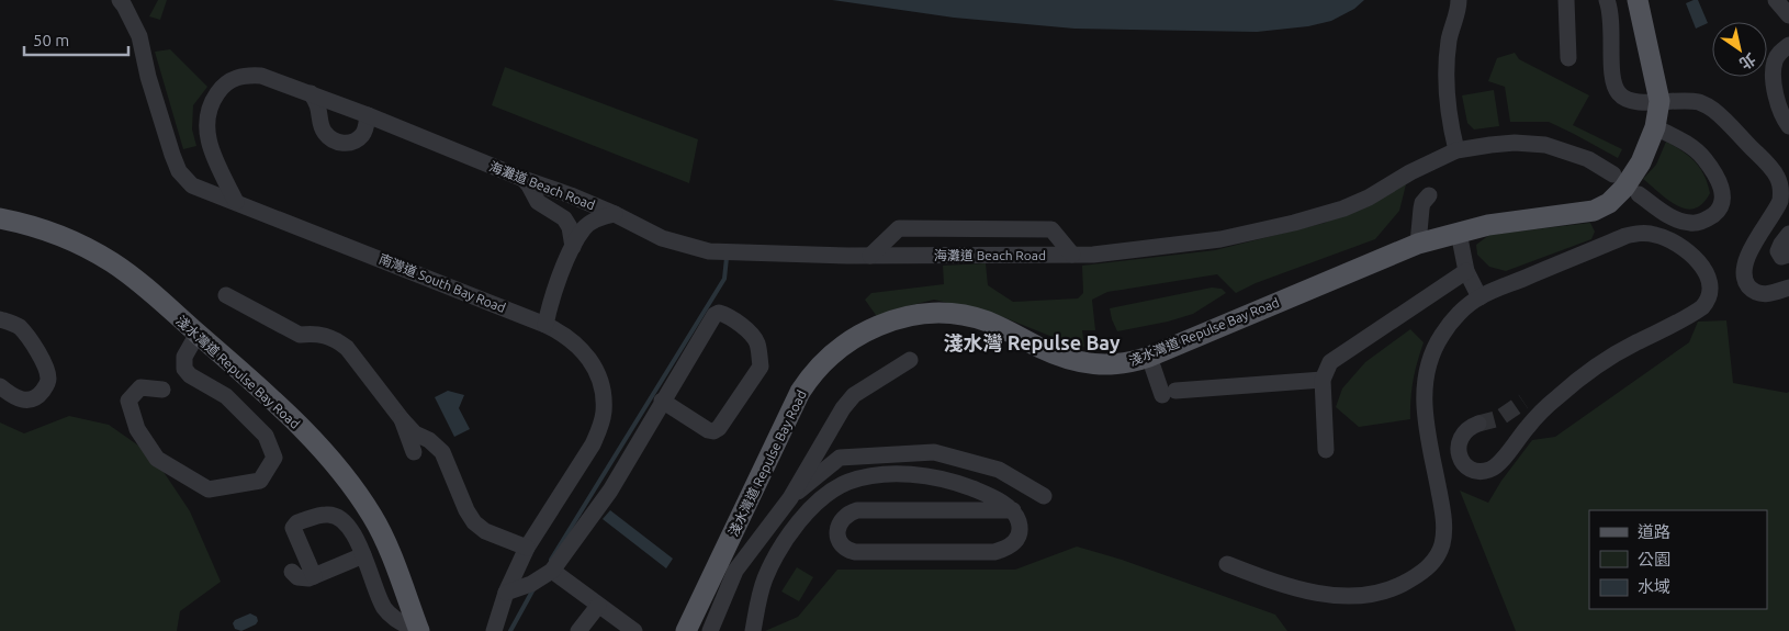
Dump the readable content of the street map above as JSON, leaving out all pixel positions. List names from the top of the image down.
{
  "streets": {
    "main road": ["淺水灣道 Repulse Bay Road"],
    "street": ["海灘道 Beach Road", "南灣道 South Bay Road"]
  },
  "crossings": [
    ["海灘道 Beach Road", "南灣道 South Bay Road"]
  ],
  "districts": ["淺水灣 Repulse Bay"],
  "legend": ["道路", "公園", "水域"],
  "scale_bar": "50 m",
  "north": "bottom right"
}
